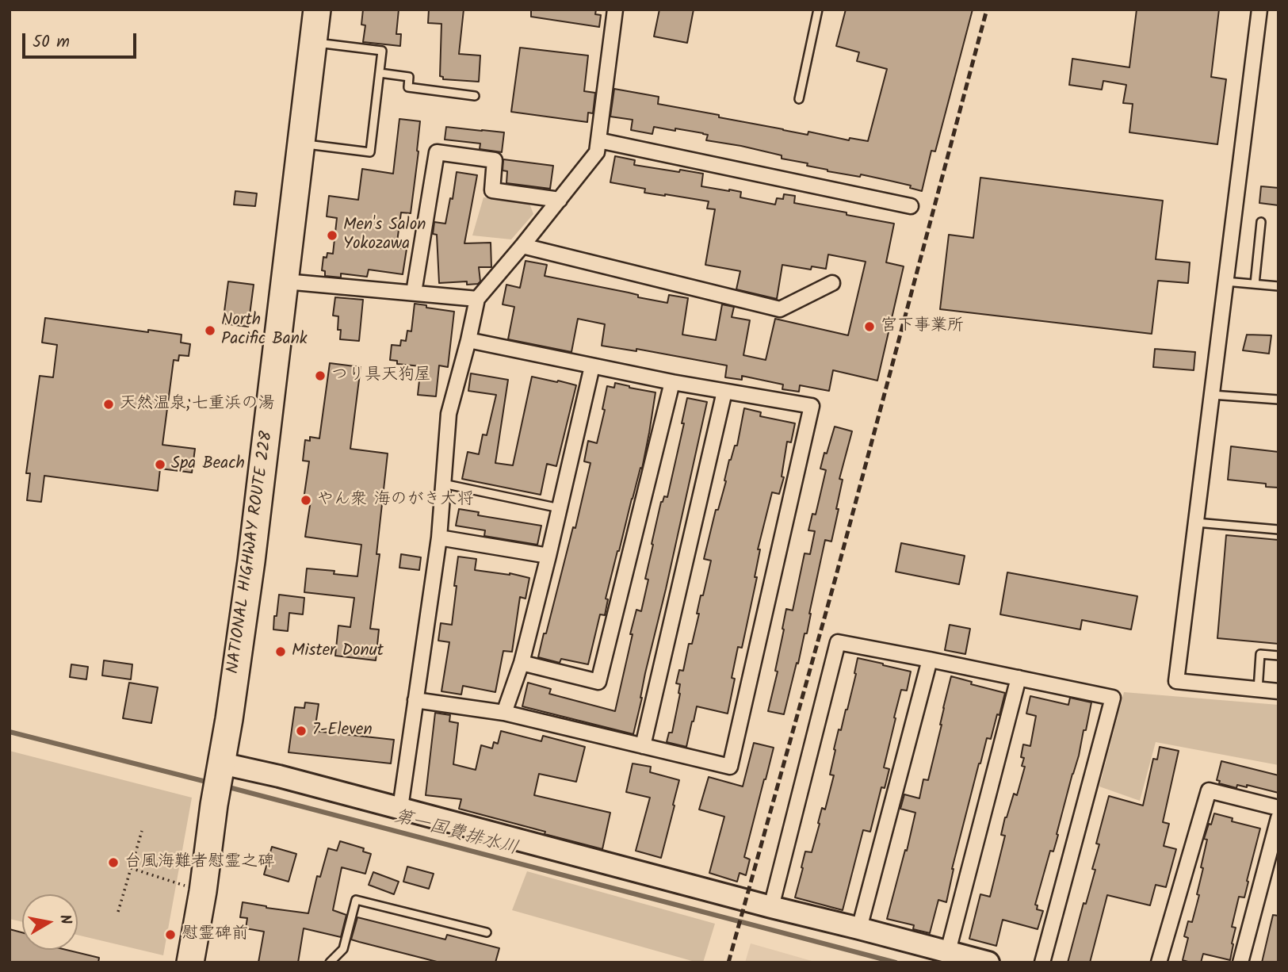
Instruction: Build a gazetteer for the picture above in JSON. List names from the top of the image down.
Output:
{
  "streets": {
    "highway": ["NATIONAL HIGHWAY ROUTE 228"]
  },
  "water": ["第一国費排水川"],
  "places": [
    "Men's Salon Yokozawa",
    "宮下事業所",
    "North Pacific Bank",
    "つり具天狗屋",
    "天然温泉;七重浜の湯",
    "Spa Beach",
    "やん衆 海のがき大将",
    "Mister Donut",
    "7-Eleven",
    "台風海難者慰霊之碑",
    "慰霊碑前"
  ],
  "scale_bar": "50 m",
  "north": "right"
}
